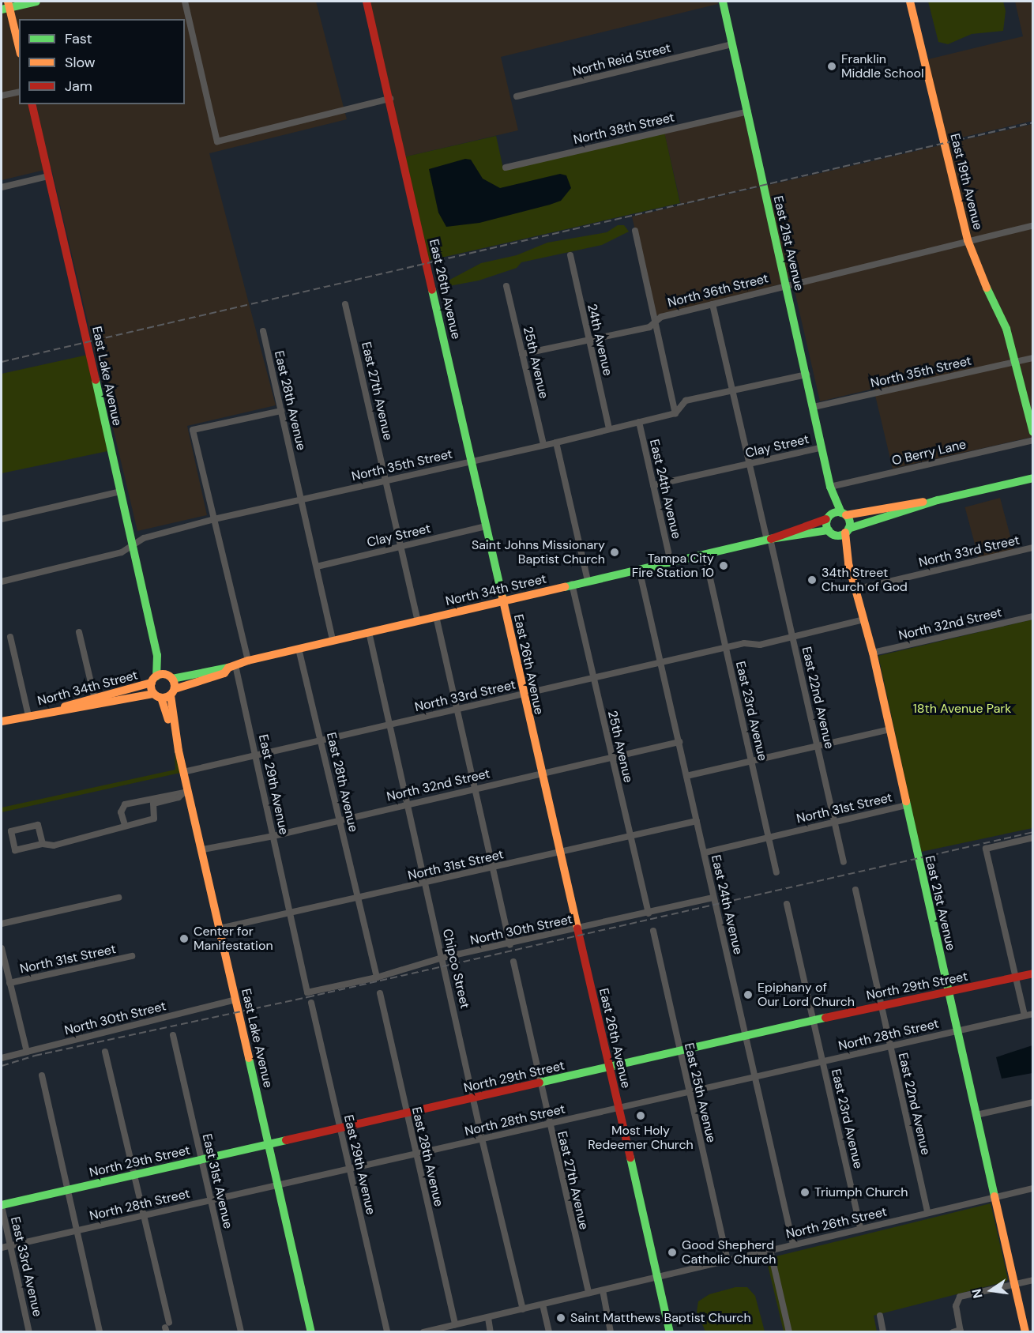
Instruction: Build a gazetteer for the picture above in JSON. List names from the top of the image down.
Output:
{
  "streets": {
    "street": [
      "North Reid Street",
      "North 38th Street",
      "East 19th Avenue",
      "East 21st Avenue",
      "East 26th Avenue",
      "North 36th Street",
      "24th Avenue",
      "25th Avenue",
      "North 35th Street",
      "East Lake Avenue",
      "East 27th Avenue",
      "East 28th Avenue",
      "Clay Street",
      "O Berry Lane",
      "East 24th Avenue",
      "North 33rd Street",
      "North 34th Street",
      "North 32nd Street",
      "East 22nd Avenue",
      "East 23rd Avenue",
      "East 29th Avenue",
      "North 31st Street",
      "North 30th Street",
      "Chipco Street",
      "North 29th Street",
      "North 28th Street",
      "East 25th Avenue",
      "East 31st Avenue",
      "North 26th Street",
      "East 33rd Avenue"
    ]
  },
  "crossings": [
    ["North Reid Street", "East 21st Avenue"],
    ["North 38th Street", "East 21st Avenue"],
    ["East 19th Avenue", "North 36th Street"],
    ["East 19th Avenue", "North 35th Street"],
    ["East 21st Avenue", "North 36th Street"],
    ["East 21st Avenue", "North 35th Street"],
    ["East 21st Avenue", "Clay Street"],
    ["East 21st Avenue", "O Berry Lane"],
    ["East 21st Avenue", "North 33rd Street"],
    ["East 21st Avenue", "North 34th Street"],
    ["East 21st Avenue", "North 32nd Street"],
    ["East 21st Avenue", "North 31st Street"],
    ["East 21st Avenue", "North 29th Street"],
    ["East 21st Avenue", "North 28th Street"],
    ["East 21st Avenue", "North 26th Street"],
    ["East 26th Avenue", "North 35th Street"],
    ["East 26th Avenue", "Clay Street"],
    ["East 26th Avenue", "North 33rd Street"],
    ["East 26th Avenue", "North 34th Street"],
    ["East 26th Avenue", "North 32nd Street"],
    ["East 26th Avenue", "North 31st Street"],
    ["East 26th Avenue", "North 30th Street"],
    ["East 26th Avenue", "North 29th Street"],
    ["East 26th Avenue", "North 28th Street"],
    ["East 26th Avenue", "North 26th Street"],
    ["North 36th Street", "24th Avenue"],
    ["North 36th Street", "25th Avenue"],
    ["North 36th Street", "East 22nd Avenue"],
    ["24th Avenue", "North 35th Street"],
    ["25th Avenue", "North 35th Street"],
    ["25th Avenue", "North 33rd Street"],
    ["25th Avenue", "North 34th Street"],
    ["25th Avenue", "North 32nd Street"],
    ["25th Avenue", "North 31st Street"],
    ["25th Avenue", "North 30th Street"],
    ["North 35th Street", "East Lake Avenue"],
    ["North 35th Street", "East 27th Avenue"],
    ["North 35th Street", "East 28th Avenue"],
    ["North 35th Street", "East 24th Avenue"],
    ["North 35th Street", "East 22nd Avenue"],
    ["East Lake Avenue", "North 33rd Street"],
    ["East Lake Avenue", "North 34th Street"],
    ["East Lake Avenue", "North 32nd Street"],
    ["East Lake Avenue", "North 31st Street"],
    ["East Lake Avenue", "North 30th Street"],
    ["East Lake Avenue", "North 29th Street"],
    ["East Lake Avenue", "North 28th Street"],
    ["East 27th Avenue", "Clay Street"],
    ["East 27th Avenue", "North 34th Street"],
    ["East 27th Avenue", "North 29th Street"],
    ["East 27th Avenue", "North 28th Street"],
    ["East 27th Avenue", "North 26th Street"],
    ["East 28th Avenue", "Clay Street"],
    ["East 28th Avenue", "North 33rd Street"],
    ["East 28th Avenue", "North 34th Street"],
    ["East 28th Avenue", "North 32nd Street"],
    ["East 28th Avenue", "North 31st Street"],
    ["East 28th Avenue", "North 30th Street"],
    ["East 28th Avenue", "North 29th Street"],
    ["East 28th Avenue", "North 28th Street"],
    ["East 28th Avenue", "North 26th Street"],
    ["Clay Street", "East 24th Avenue"],
    ["Clay Street", "East 22nd Avenue"],
    ["East 24th Avenue", "North 33rd Street"],
    ["East 24th Avenue", "North 34th Street"],
    ["East 24th Avenue", "North 32nd Street"],
    ["East 24th Avenue", "North 31st Street"],
    ["East 24th Avenue", "North 30th Street"],
    ["East 24th Avenue", "North 29th Street"],
    ["East 24th Avenue", "North 28th Street"],
    ["East 24th Avenue", "North 26th Street"],
    ["North 33rd Street", "East 22nd Avenue"],
    ["North 33rd Street", "East 23rd Avenue"],
    ["North 33rd Street", "East 29th Avenue"],
    ["North 33rd Street", "Chipco Street"],
    ["North 34th Street", "East 22nd Avenue"],
    ["North 34th Street", "East 23rd Avenue"],
    ["North 34th Street", "East 29th Avenue"],
    ["North 34th Street", "Chipco Street"],
    ["North 32nd Street", "East 29th Avenue"],
    ["North 32nd Street", "Chipco Street"],
    ["East 22nd Avenue", "North 31st Street"],
    ["East 22nd Avenue", "North 29th Street"],
    ["East 22nd Avenue", "North 28th Street"],
    ["East 22nd Avenue", "North 26th Street"],
    ["East 23rd Avenue", "North 31st Street"],
    ["East 23rd Avenue", "North 29th Street"],
    ["East 23rd Avenue", "North 28th Street"],
    ["East 23rd Avenue", "North 26th Street"],
    ["East 29th Avenue", "North 31st Street"],
    ["East 29th Avenue", "North 30th Street"],
    ["East 29th Avenue", "North 29th Street"],
    ["East 29th Avenue", "North 28th Street"],
    ["North 31st Street", "Chipco Street"],
    ["North 30th Street", "Chipco Street"],
    ["Chipco Street", "North 29th Street"],
    ["Chipco Street", "North 28th Street"],
    ["Chipco Street", "North 26th Street"],
    ["North 29th Street", "East 25th Avenue"],
    ["North 29th Street", "East 31st Avenue"],
    ["North 29th Street", "East 33rd Avenue"],
    ["North 28th Street", "East 25th Avenue"],
    ["North 28th Street", "East 31st Avenue"],
    ["North 28th Street", "East 33rd Avenue"],
    ["East 25th Avenue", "North 26th Street"]
  ],
  "parks": ["18th Avenue Park"],
  "places": [
    "Franklin Middle School",
    "Saint Johns Missionary Baptist Church",
    "Tampa City Fire Station 10",
    "34th Street Church of God",
    "Center for Manifestation",
    "Epiphany of Our Lord Church",
    "Most Holy Redeemer Church",
    "Triumph Church",
    "Good Shepherd Catholic Church",
    "Saint Matthews Baptist Church"
  ],
  "legend": ["Fast", "Slow", "Jam"],
  "north": "left"
}
